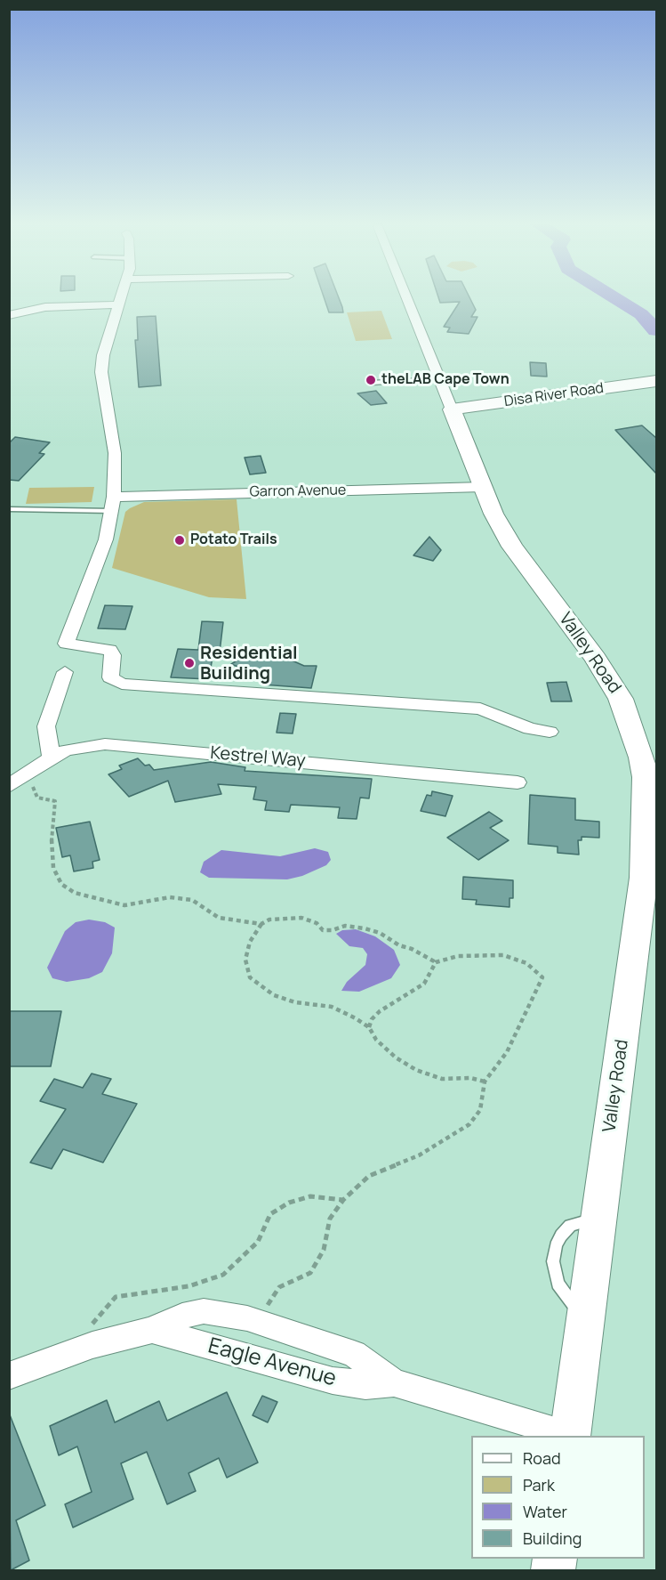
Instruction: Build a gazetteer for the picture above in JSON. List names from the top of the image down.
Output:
{
  "streets": {
    "street": [
      "Disa River Road",
      "Garron Avenue",
      "Valley Road",
      "Kestrel Way",
      "Eagle Avenue"
    ]
  },
  "crossings": [
    ["Disa River Road", "Valley Road"],
    ["Garron Avenue", "Valley Road"]
  ],
  "places": ["theLAB Cape Town", "Potato Trails", "Residential Building"],
  "legend": [
    "Road",
    "Park",
    "Water",
    "Building"
  ]
}
